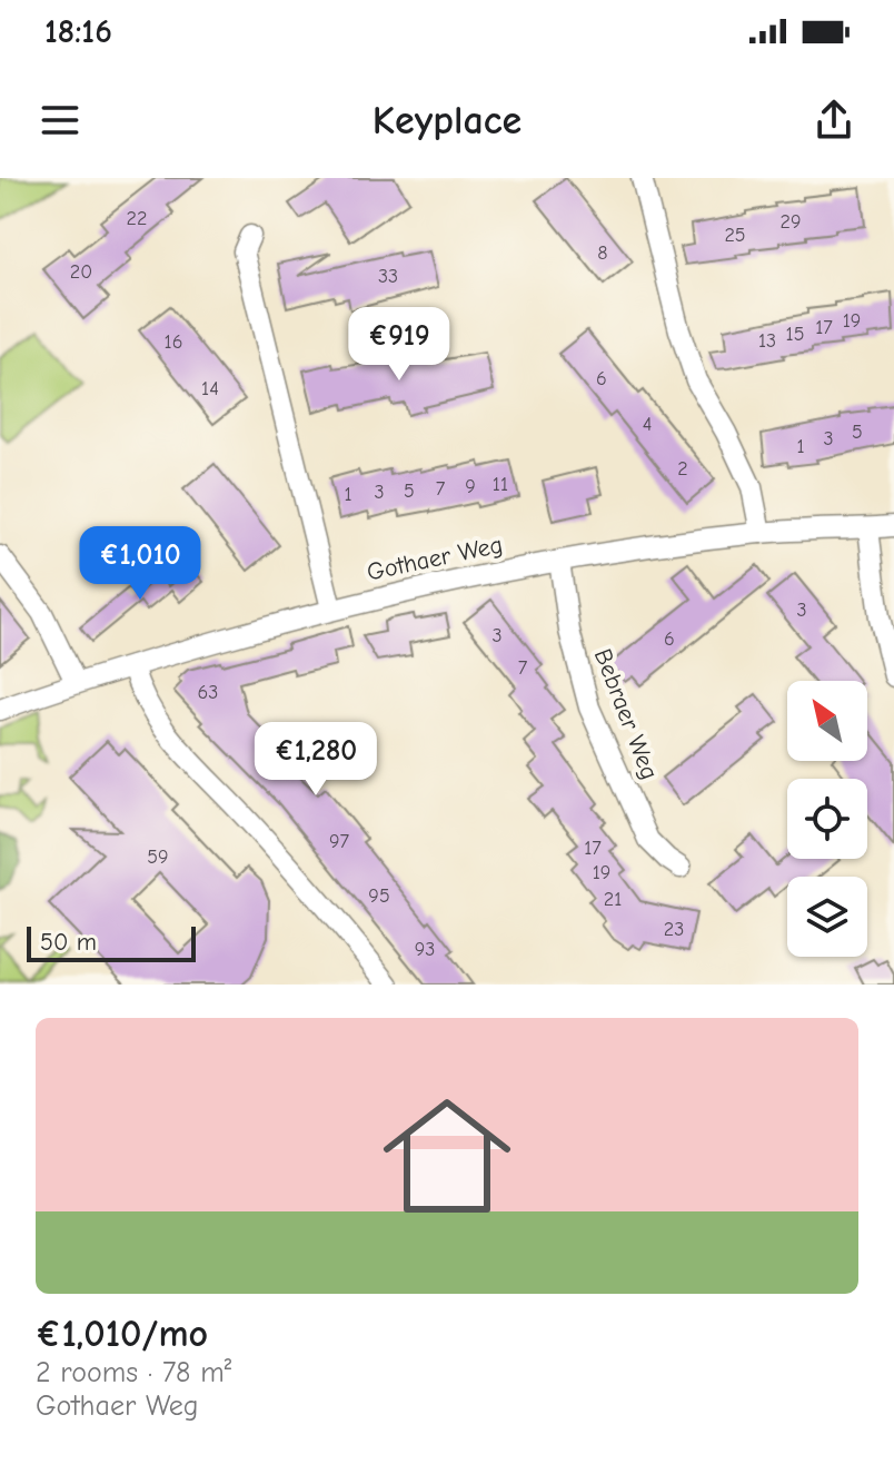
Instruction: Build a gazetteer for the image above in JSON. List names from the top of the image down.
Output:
{
  "streets": {
    "street": ["Gothaer Weg", "Bebraer Weg"]
  },
  "crossings": [
    ["Gothaer Weg", "Bebraer Weg"]
  ],
  "house_numbers": [
    "22",
    "29",
    "25",
    "8",
    "20",
    "33",
    "19",
    "17",
    "15",
    "13",
    "16",
    "6",
    "14",
    "4",
    "5",
    "3",
    "1",
    "2",
    "11",
    "9",
    "7",
    "5",
    "3",
    "1",
    "3",
    "3",
    "6",
    "7",
    "63",
    "97",
    "17",
    "59",
    "19",
    "95",
    "21",
    "23",
    "93"
  ],
  "scale_bar": "50 m",
  "north": "top left",
  "page": {
    "status": "18:16",
    "header": "Keyplace",
    "price": ["€919", "€1,010", "€1,280"],
    "scale": "50 m",
    "list": [
      {
        "name": "€1,010/mo",
        "note": "2 rooms · 78 m² · Gothaer Weg"
      }
    ]
  }
}
